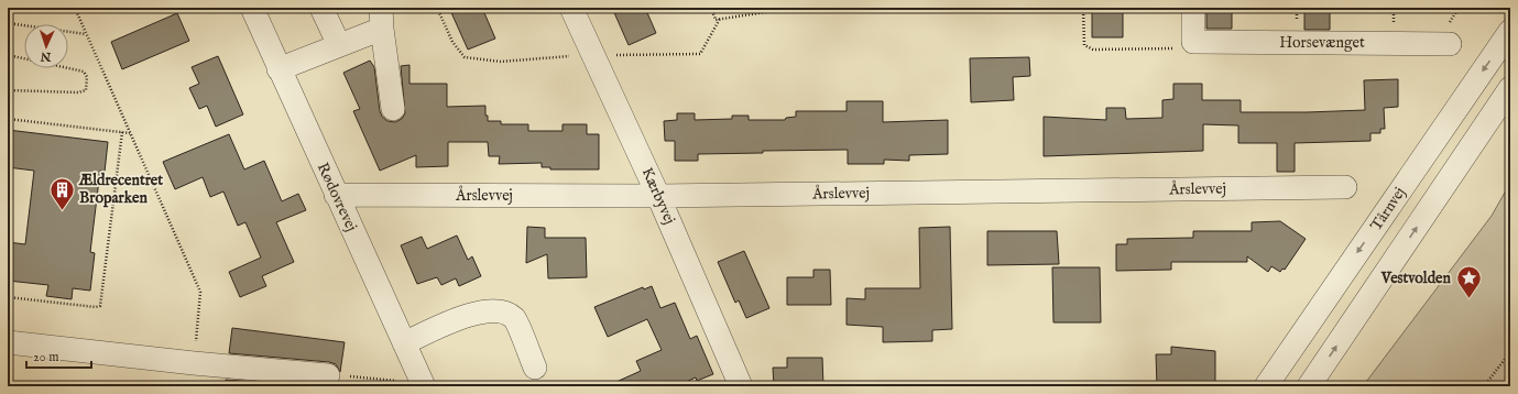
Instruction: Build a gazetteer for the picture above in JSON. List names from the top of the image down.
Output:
{
  "streets": {
    "street": [
      "Horsevænget",
      "Årslevvej",
      "Kærbyvej",
      "Rødovrevej",
      "Tårnvej"
    ]
  },
  "crossings": [
    ["Årslevvej", "Kærbyvej"],
    ["Årslevvej", "Rødovrevej"]
  ],
  "places": {
    "building": ["Ældrecentret Broparken"],
    "place": ["Vestvolden"]
  },
  "scale_bar": "20 m",
  "north": "bottom"
}
